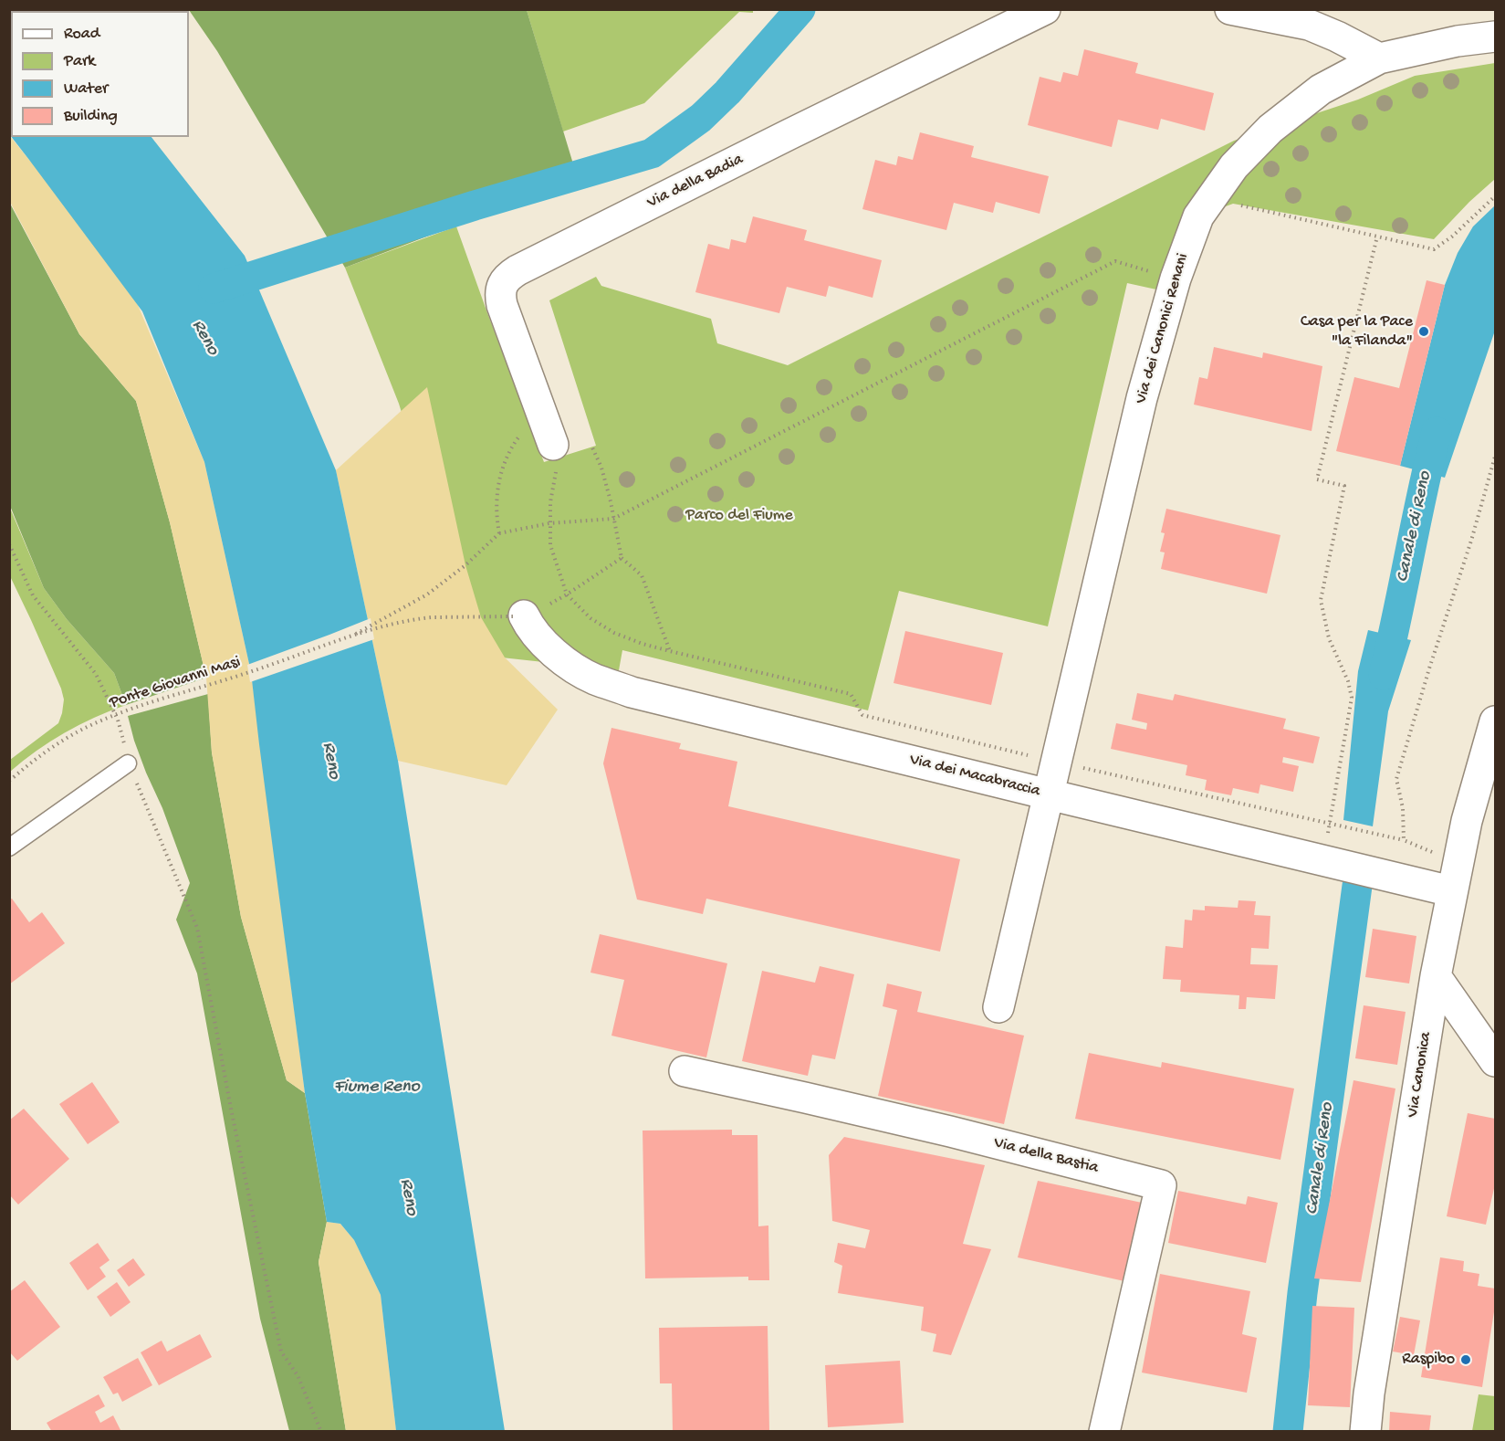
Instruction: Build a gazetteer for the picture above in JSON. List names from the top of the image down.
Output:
{
  "streets": {
    "street": [
      "Via della Badia",
      "Via dei Canonici Renani",
      "Via dei Macabraccia",
      "Via Canonica",
      "Via della Bastia"
    ],
    "path": ["Ponte Giovanni Masi"]
  },
  "crossings": [
    ["Via dei Canonici Renani", "Via dei Macabraccia"],
    ["Ponte Giovanni Masi", "Via dei Macabraccia"],
    ["Via dei Macabraccia", "Via Canonica"]
  ],
  "water": ["Reno", "Canale di Reno", "Fiume Reno"],
  "parks": ["Parco del Fiume"],
  "places": ["Casa per la Pace \"la Filanda\"", "Raspibo"],
  "legend": [
    "Road",
    "Park",
    "Water",
    "Building"
  ]
}
